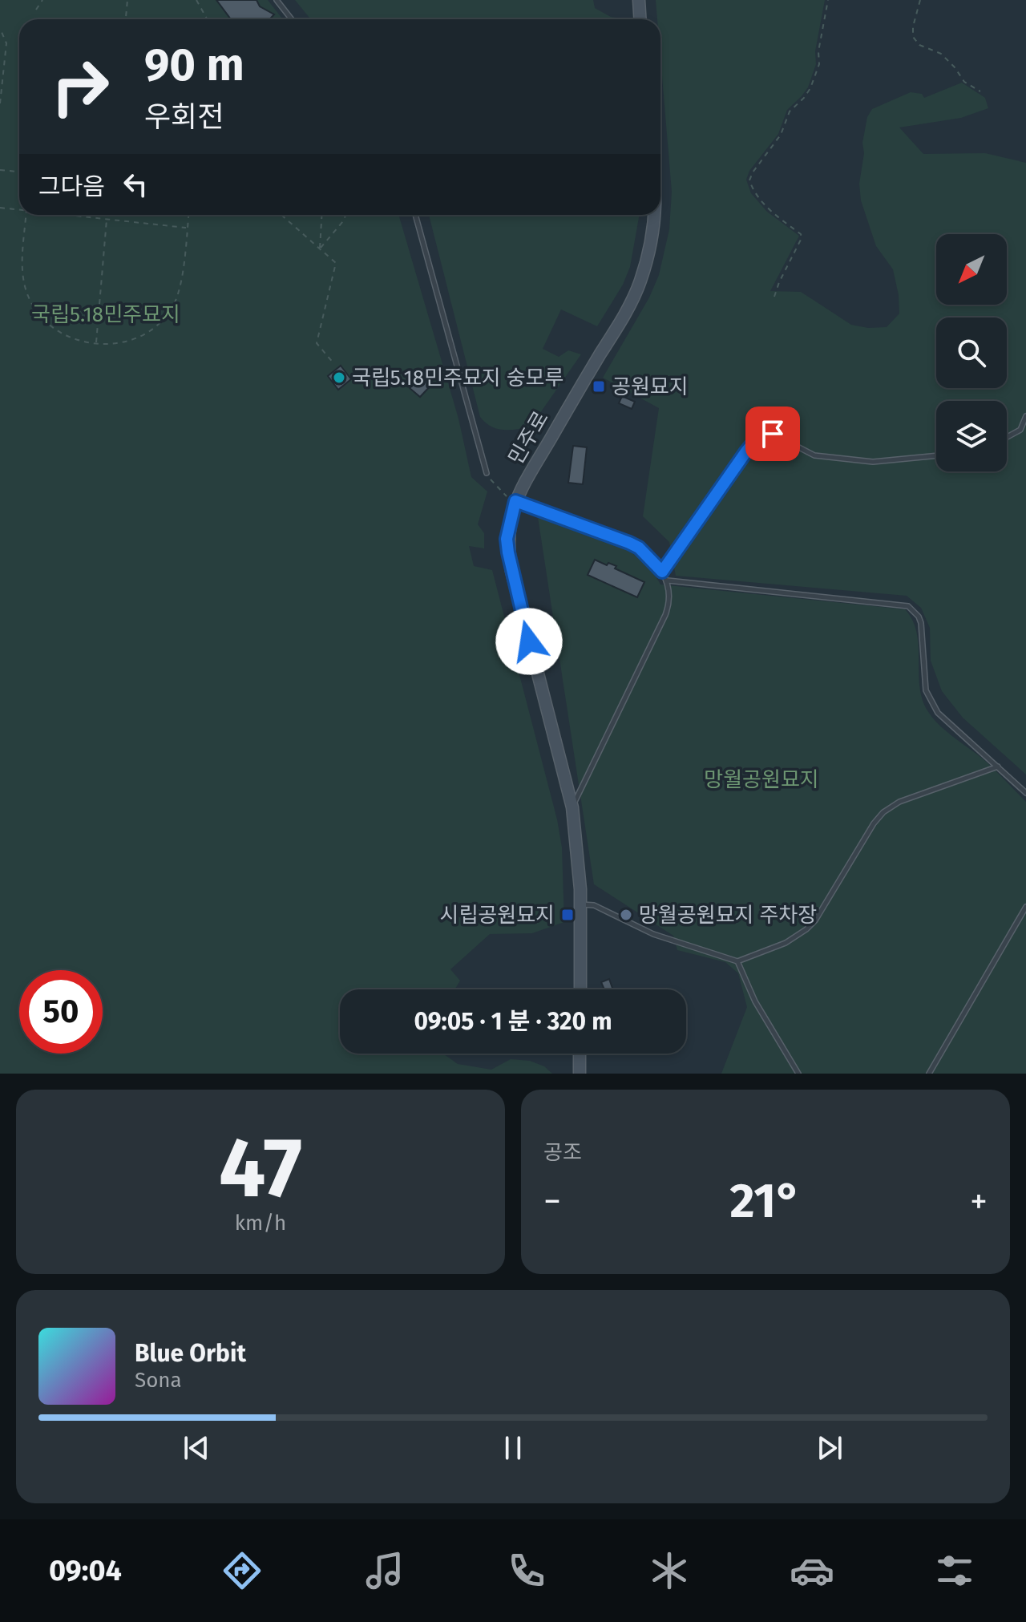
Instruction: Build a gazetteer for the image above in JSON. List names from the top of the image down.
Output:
{
  "streets": {
    "main road": ["민주로"]
  },
  "parks": ["국립5.18민주묘지", "망월공원묘지"],
  "places": {
    "other": ["국립5.18민주묘지 숭모루", "망월공원묘지 주차장"],
    "transit": ["공원묘지", "시립공원묘지"]
  },
  "north": "bottom left",
  "page": {
    "turn": ["90 m", "우회전"],
    "then": "그다음",
    "limit": "50",
    "trip": "09:05 · 1 분 · 320 m",
    "tile": [
      ["47", "km/h"],
      "공조"
    ],
    "heat": ["−", "21°", "+"],
    "song": ["Blue Orbit", "Sona"],
    "tabs": "09:04"
  }
}
